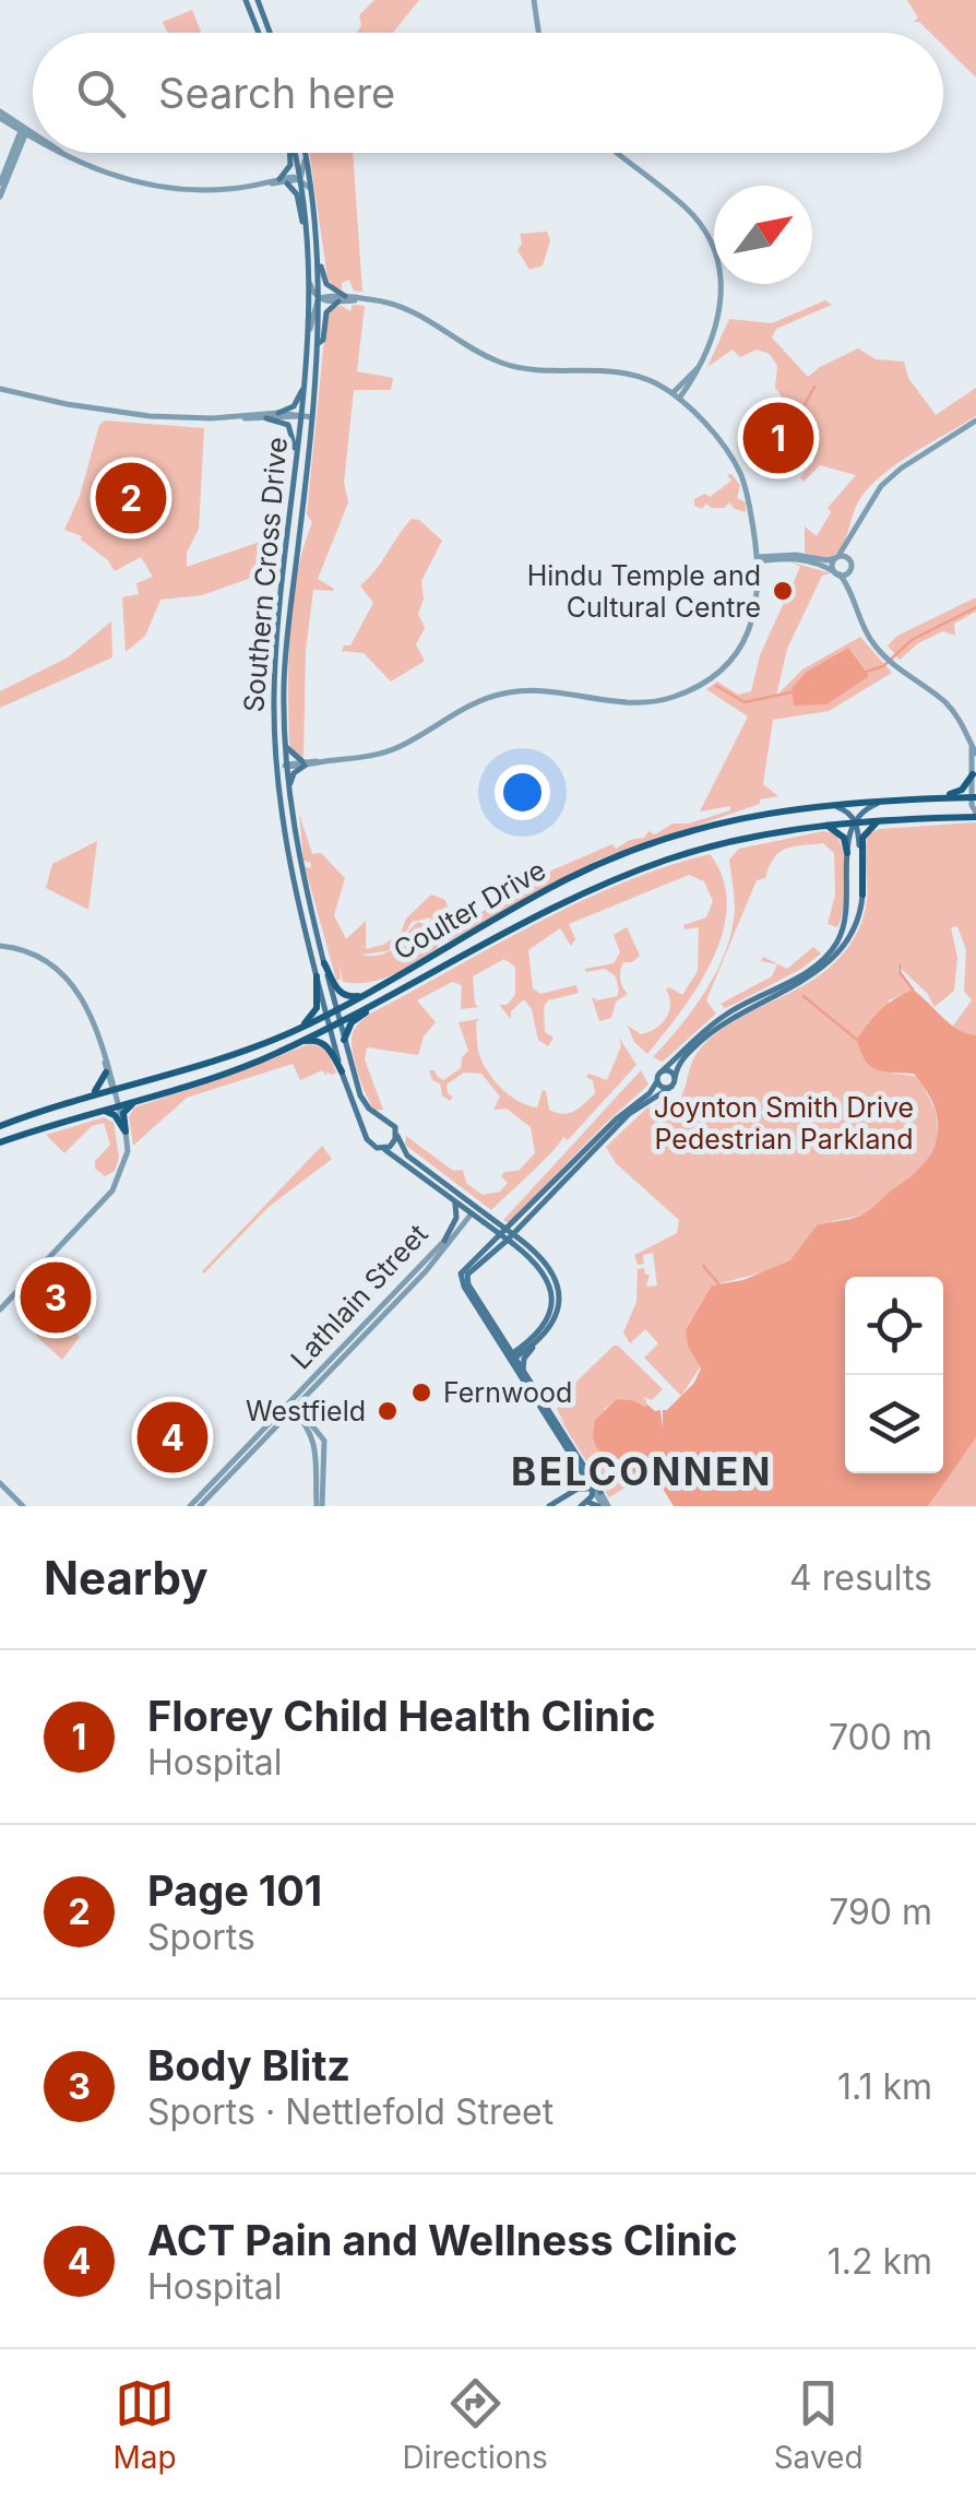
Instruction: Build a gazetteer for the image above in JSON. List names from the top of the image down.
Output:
{
  "streets": {
    "main road": ["Southern Cross Drive", "Coulter Drive"],
    "street": ["Lathlain Street"]
  },
  "crossings": [
    ["Southern Cross Drive", "Coulter Drive"]
  ],
  "districts": ["BELCONNEN"],
  "parks": ["Joynton Smith Drive Pedestrian Parkland"],
  "places": ["Hindu Temple and Cultural Centre", "Fernwood", "Westfield"],
  "north": "top right",
  "page": {
    "search": "Search here",
    "pins": [
      "1",
      "2",
      "3",
      "4"
    ],
    "heading": ["Nearby", "4 results"],
    "list": [
      {
        "mark": "1",
        "name": "Florey Child Health Clinic",
        "note": "Hospital",
        "value": "700 m"
      },
      {
        "mark": "2",
        "name": "Page 101",
        "note": "Sports",
        "value": "790 m"
      },
      {
        "mark": "3",
        "name": "Body Blitz",
        "note": "Sports · Nettlefold Street",
        "value": "1.1 km"
      },
      {
        "mark": "4",
        "name": "ACT Pain and Wellness Clinic",
        "note": "Hospital",
        "value": "1.2 km"
      }
    ],
    "nav": ["Map", "Directions", "Saved"]
  }
}
